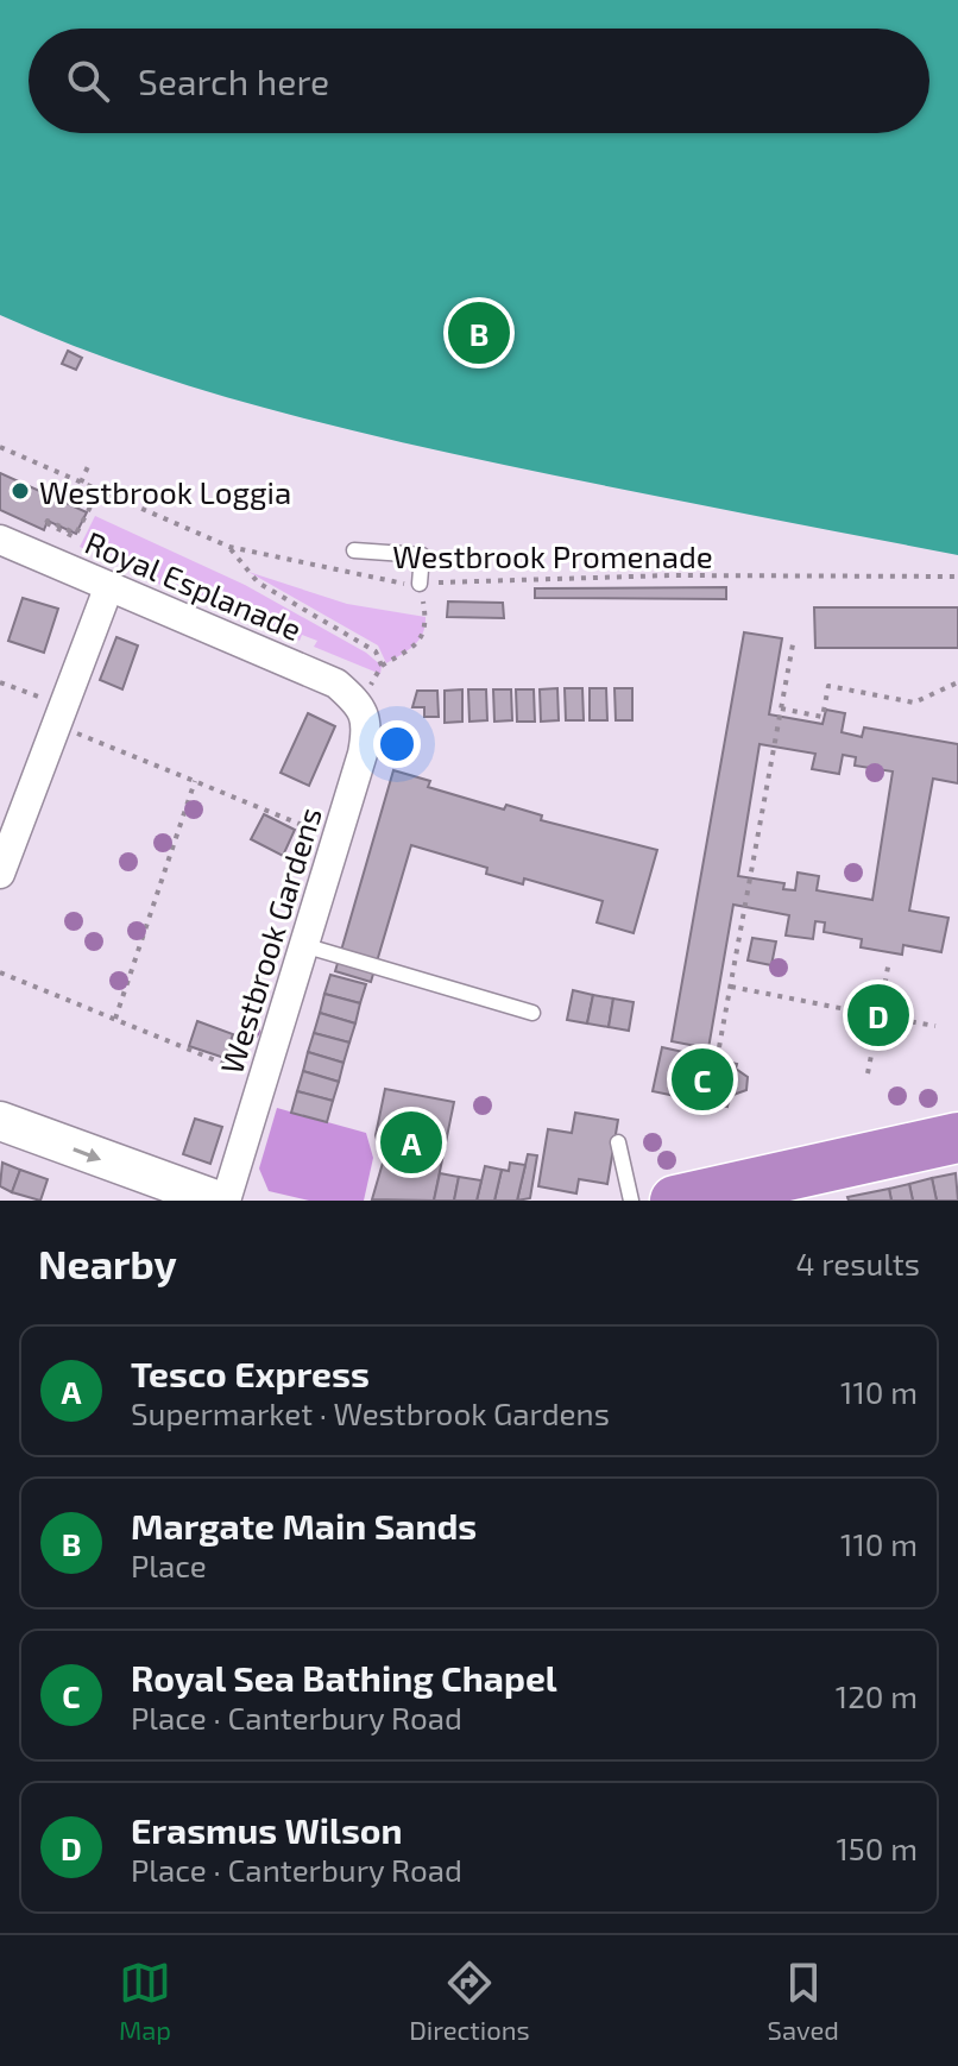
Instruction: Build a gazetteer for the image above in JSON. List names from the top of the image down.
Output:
{
  "streets": {
    "street": ["Royal Esplanade", "Westbrook Gardens"],
    "path": ["Westbrook Promenade"]
  },
  "crossings": [
    ["Royal Esplanade", "Westbrook Gardens"]
  ],
  "places": ["Westbrook Loggia"],
  "page": {
    "search": "Search here",
    "pins": [
      "B",
      "D",
      "C",
      "A"
    ],
    "heading": ["Nearby", "4 results"],
    "list": [
      {
        "mark": "A",
        "name": "Tesco Express",
        "note": "Supermarket · Westbrook Gardens",
        "value": "110 m"
      },
      {
        "mark": "B",
        "name": "Margate Main Sands",
        "note": "Place",
        "value": "110 m"
      },
      {
        "mark": "C",
        "name": "Royal Sea Bathing Chapel",
        "note": "Place · Canterbury Road",
        "value": "120 m"
      },
      {
        "mark": "D",
        "name": "Erasmus Wilson",
        "note": "Place · Canterbury Road",
        "value": "150 m"
      }
    ],
    "nav": ["Map", "Directions", "Saved"]
  }
}
